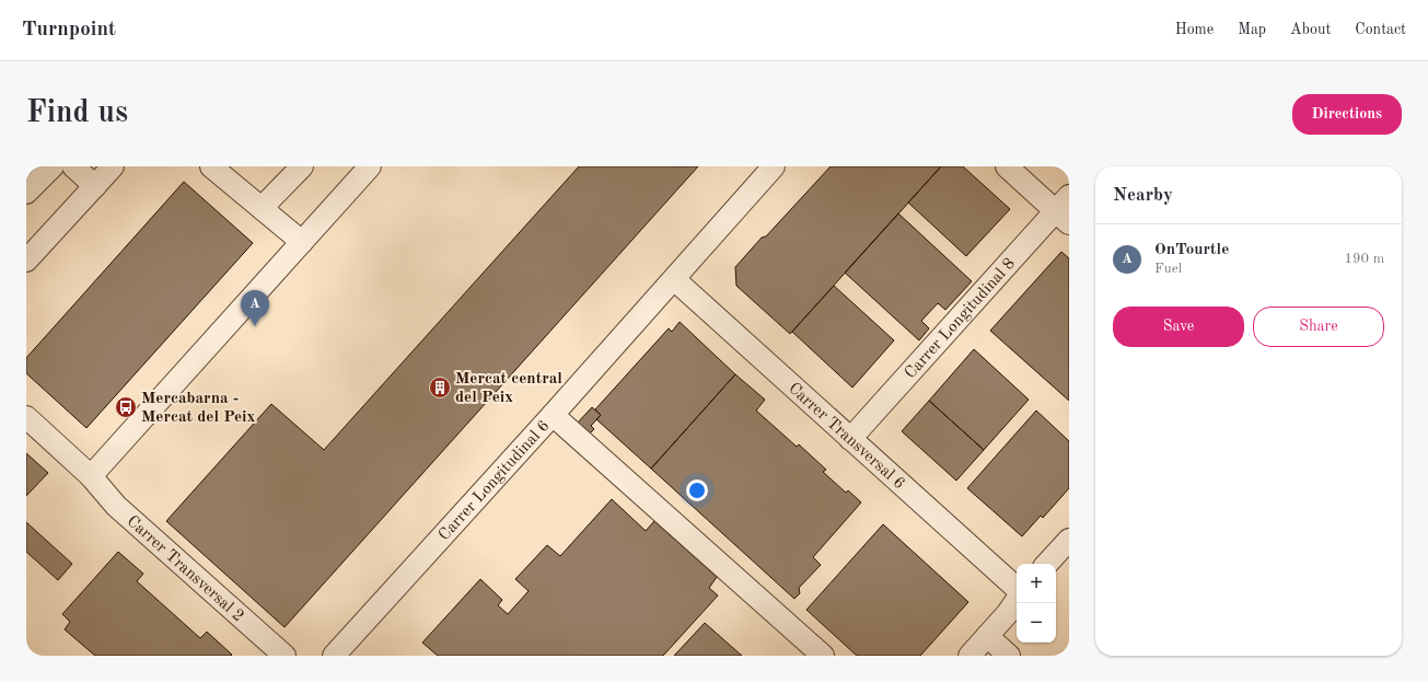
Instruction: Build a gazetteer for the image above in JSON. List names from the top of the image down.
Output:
{
  "streets": {
    "lane": [
      "Carrer Longitudinal 8",
      "Carrer Transversal 6",
      "Carrer Longitudinal 6",
      "Carrer Transversal 2"
    ]
  },
  "crossings": [
    ["Carrer Longitudinal 8", "Carrer Transversal 6"],
    ["Carrer Transversal 6", "Carrer Longitudinal 6"]
  ],
  "places": {
    "building": ["Mercat central del Peix"],
    "bus stop": ["Mercabarna - Mercat del Peix"]
  },
  "page": {
    "header": "Turnpoint",
    "nav": [
      "Home",
      "Map",
      "About",
      "Contact"
    ],
    "buttons": [
      "Directions",
      ["Save", "Share"]
    ],
    "title": "Find us",
    "heading": "Nearby",
    "list": [
      {
        "mark": "A",
        "name": "OnTourtle",
        "note": "Fuel",
        "value": "190 m"
      }
    ],
    "pins": "A",
    "map_buttons": ["+", "−"]
  }
}
